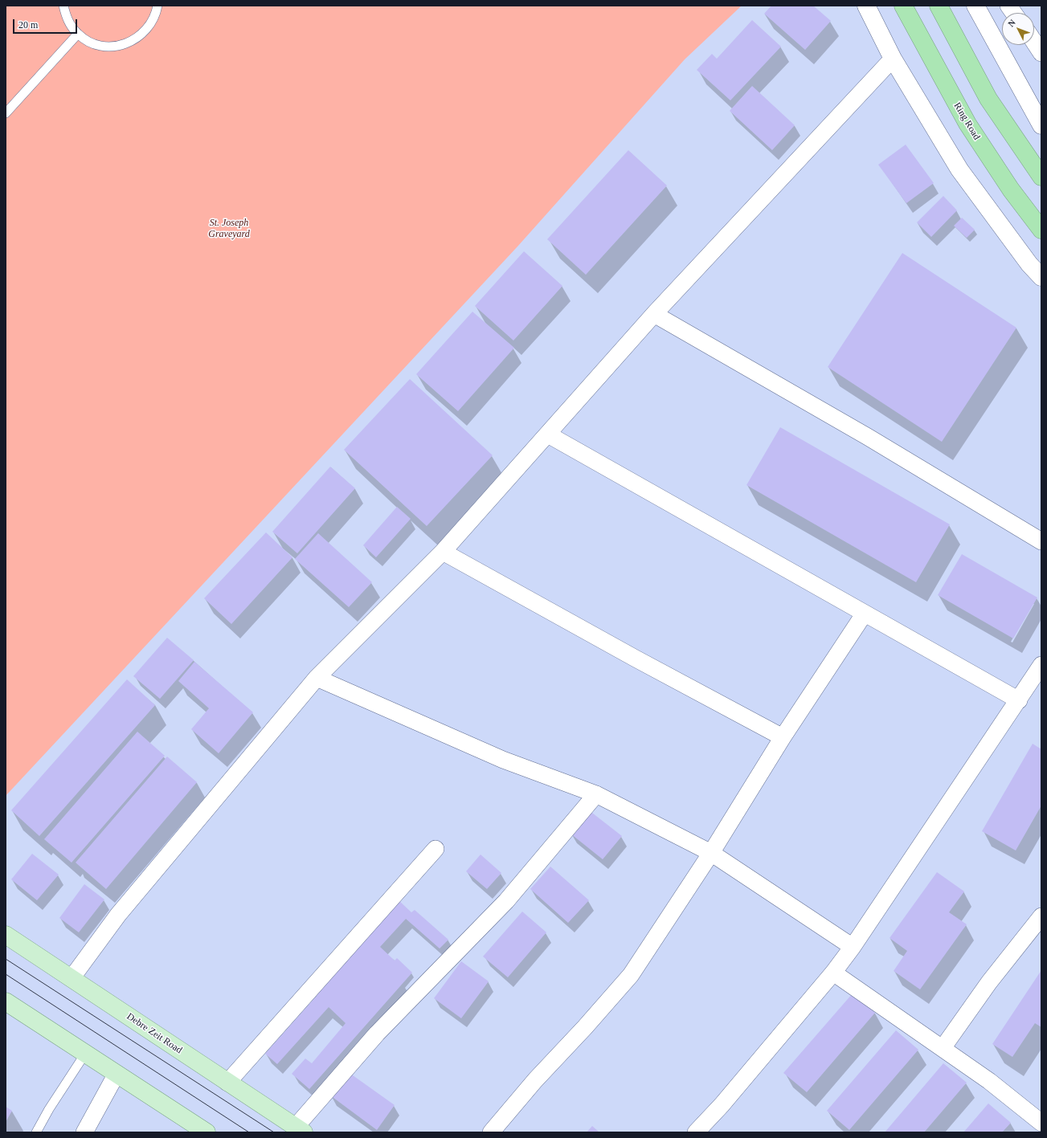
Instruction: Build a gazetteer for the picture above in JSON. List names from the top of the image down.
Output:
{
  "streets": {
    "highway": ["Ring Road"],
    "main road": ["Debre Zeit Road"]
  },
  "parks": ["St. Joseph Graveyard"],
  "scale_bar": "20 m",
  "north": "top left"
}
